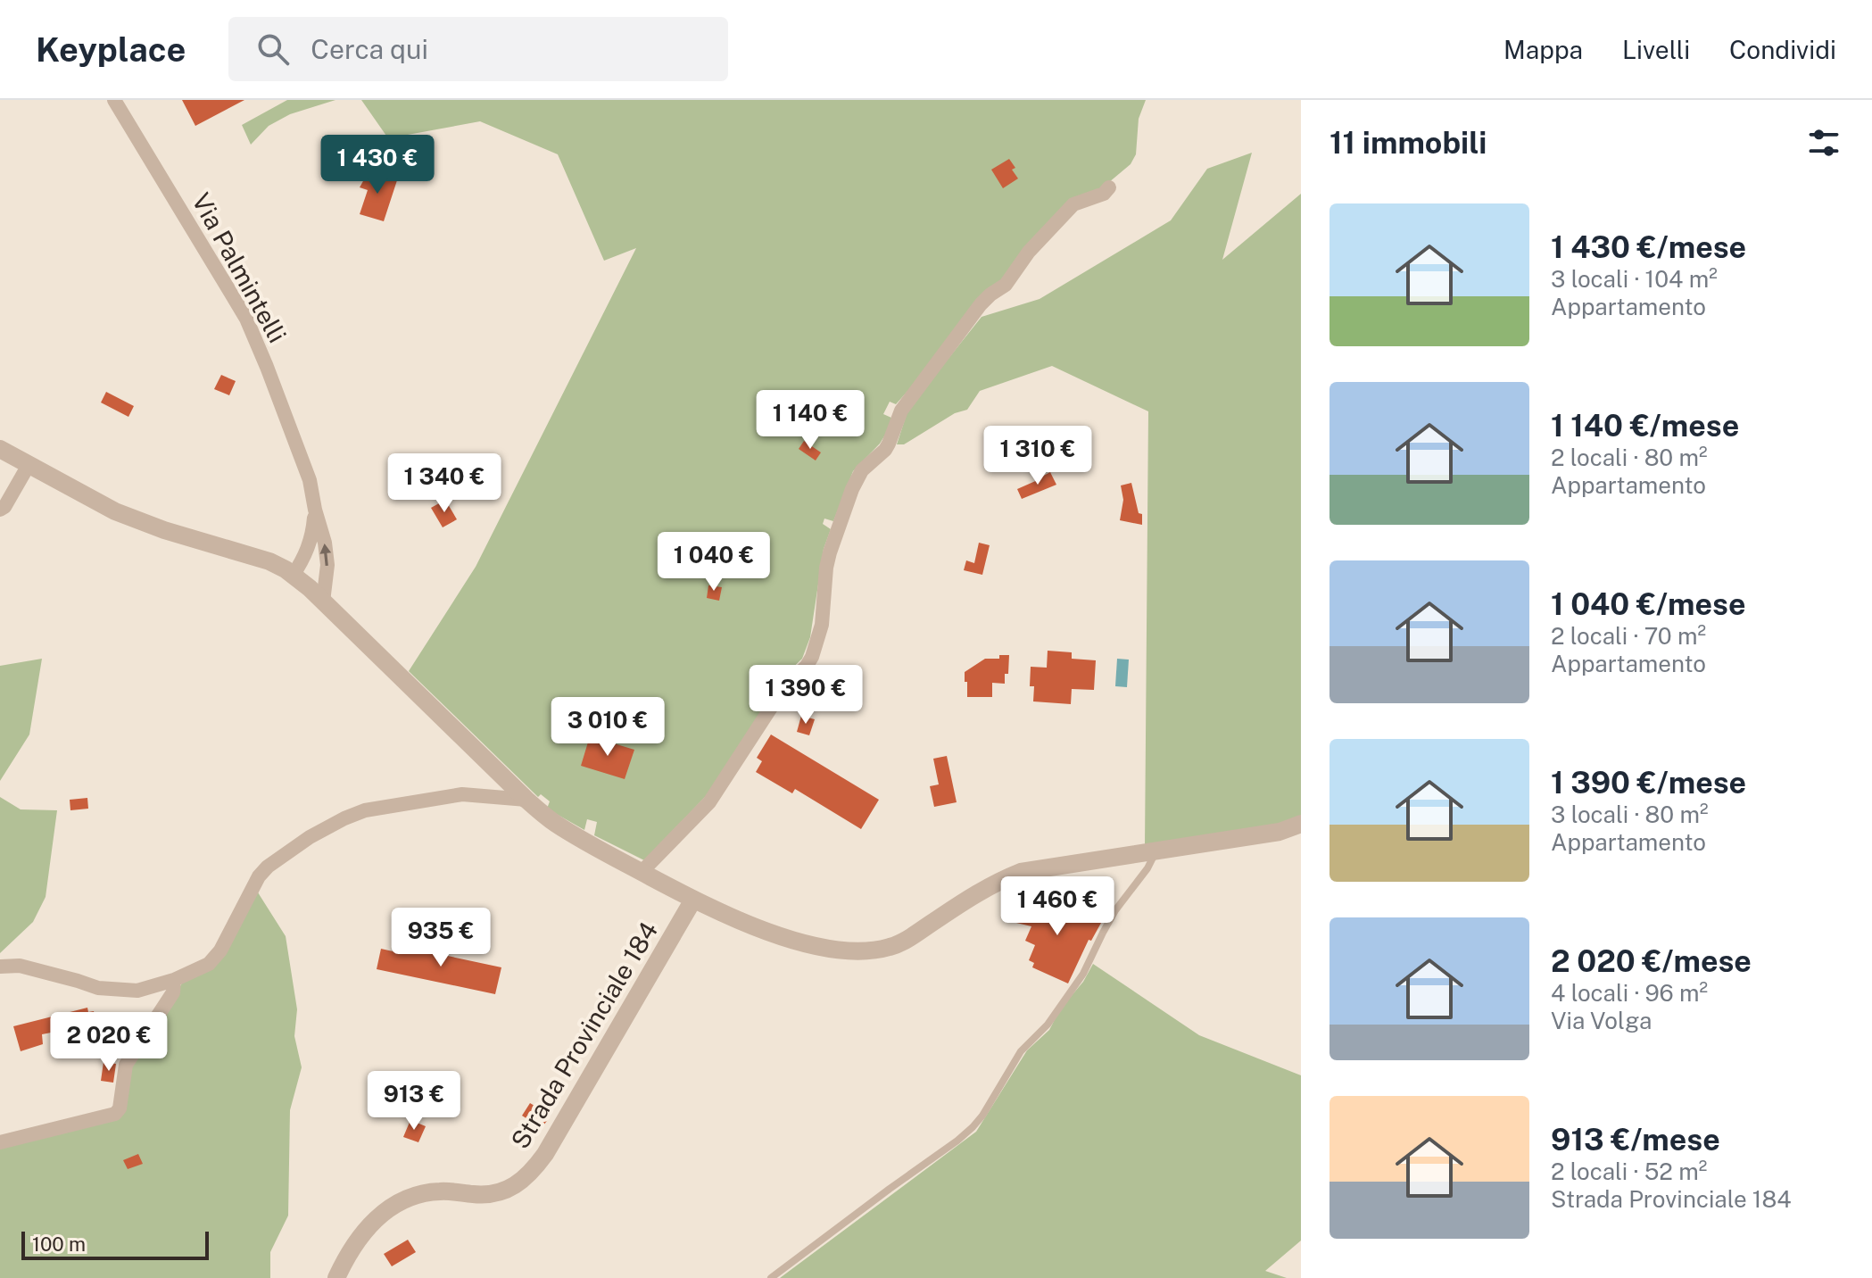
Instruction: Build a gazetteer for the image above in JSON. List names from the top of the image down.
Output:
{
  "streets": {
    "street": ["Via Palmintelli", "Strada Provinciale 184"]
  },
  "scale_bar": "100 m",
  "page": {
    "header": "Keyplace",
    "search": "Cerca qui",
    "nav": ["Mappa", "Livelli", "Condividi"],
    "heading": "11 immobili",
    "price": [
      "1 430 €",
      "1 140 €",
      "1 310 €",
      "1 340 €",
      "1 040 €",
      "1 390 €",
      "3 010 €",
      "1 460 €",
      "935 €",
      "2 020 €",
      "913 €"
    ],
    "list": [
      {
        "name": "1 430 €/mese",
        "note": "3 locali · 104 m² · Appartamento"
      },
      {
        "name": "1 140 €/mese",
        "note": "2 locali · 80 m² · Appartamento"
      },
      {
        "name": "1 040 €/mese",
        "note": "2 locali · 70 m² · Appartamento"
      },
      {
        "name": "1 390 €/mese",
        "note": "3 locali · 80 m² · Appartamento"
      },
      {
        "name": "2 020 €/mese",
        "note": "4 locali · 96 m² · Via Volga"
      },
      {
        "name": "913 €/mese",
        "note": "2 locali · 52 m² · Strada Provinciale 184"
      }
    ],
    "scale": "100 m"
  }
}
